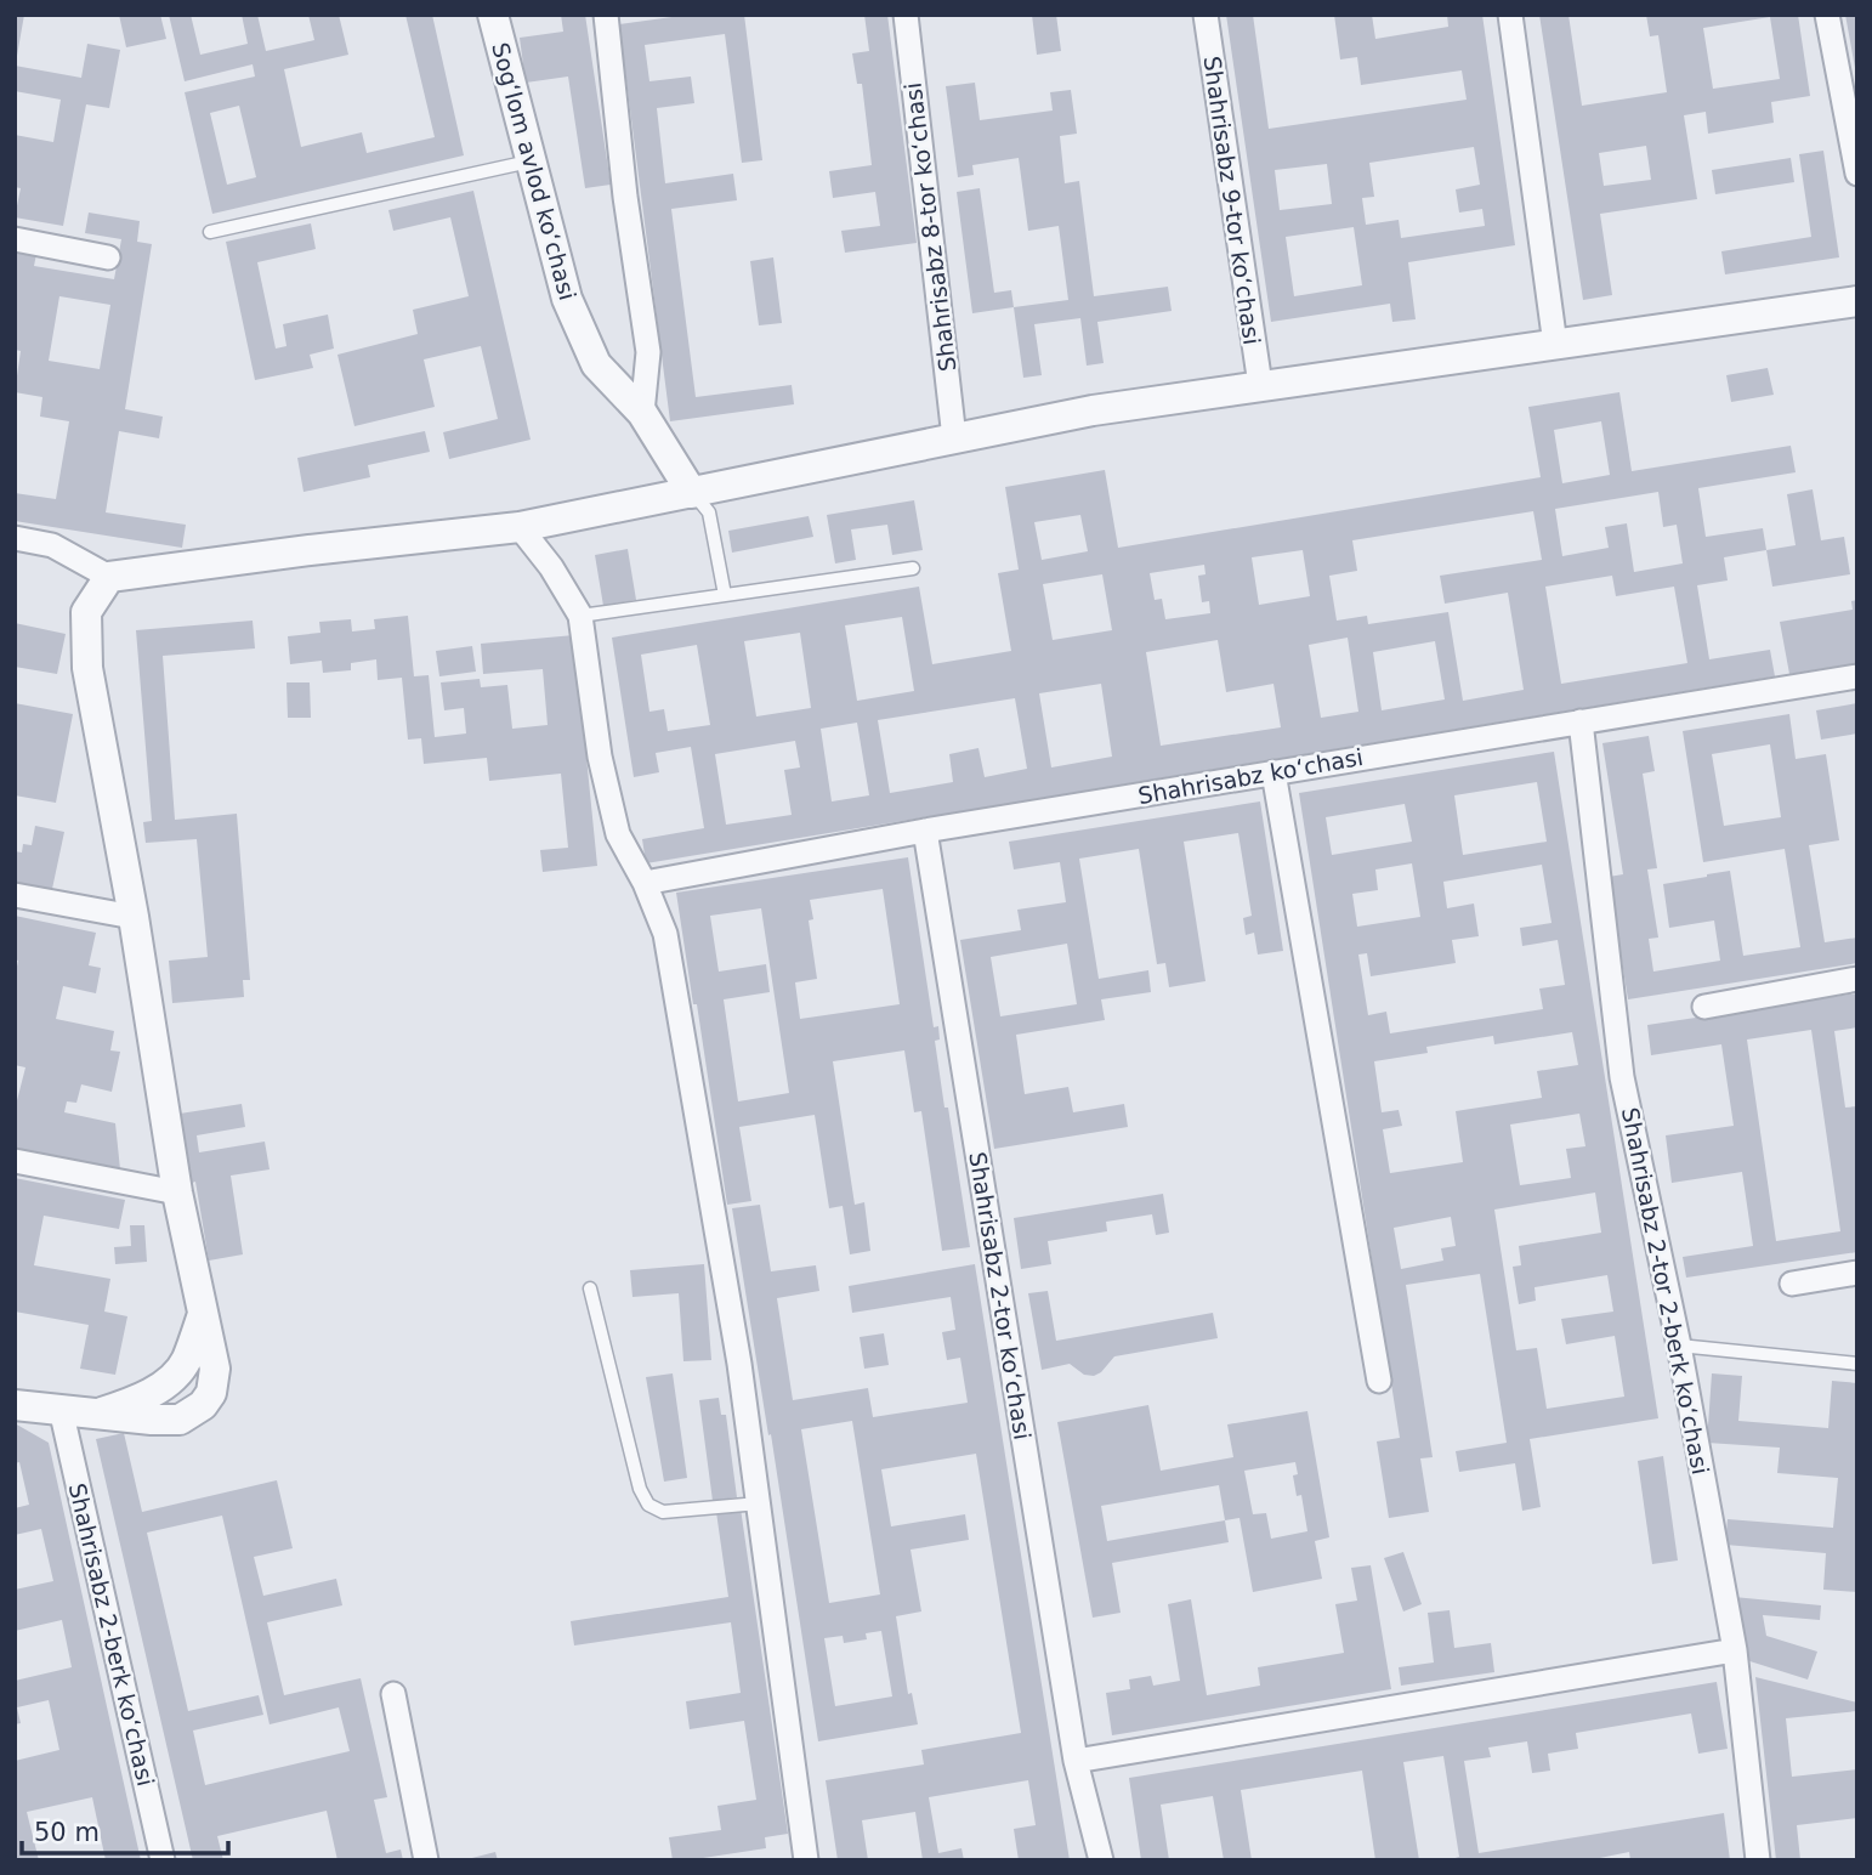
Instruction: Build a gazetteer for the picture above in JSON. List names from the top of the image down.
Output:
{
  "streets": {
    "street": [
      "Sogʻlom avlod koʻchasi",
      "Shahrisabz 9-tor koʻchasi",
      "Shahrisabz 8-tor koʻchasi",
      "Shahrisabz koʻchasi",
      "Shahrisabz 2-tor 2-berk koʻchasi",
      "Shahrisabz 2-tor koʻchasi",
      "Shahrisabz 2-berk koʻchasi"
    ]
  },
  "crossings": [
    ["Shahrisabz koʻchasi", "Shahrisabz 2-tor 2-berk koʻchasi"],
    ["Shahrisabz koʻchasi", "Shahrisabz 2-tor koʻchasi"]
  ],
  "scale_bar": "50 m"
}
